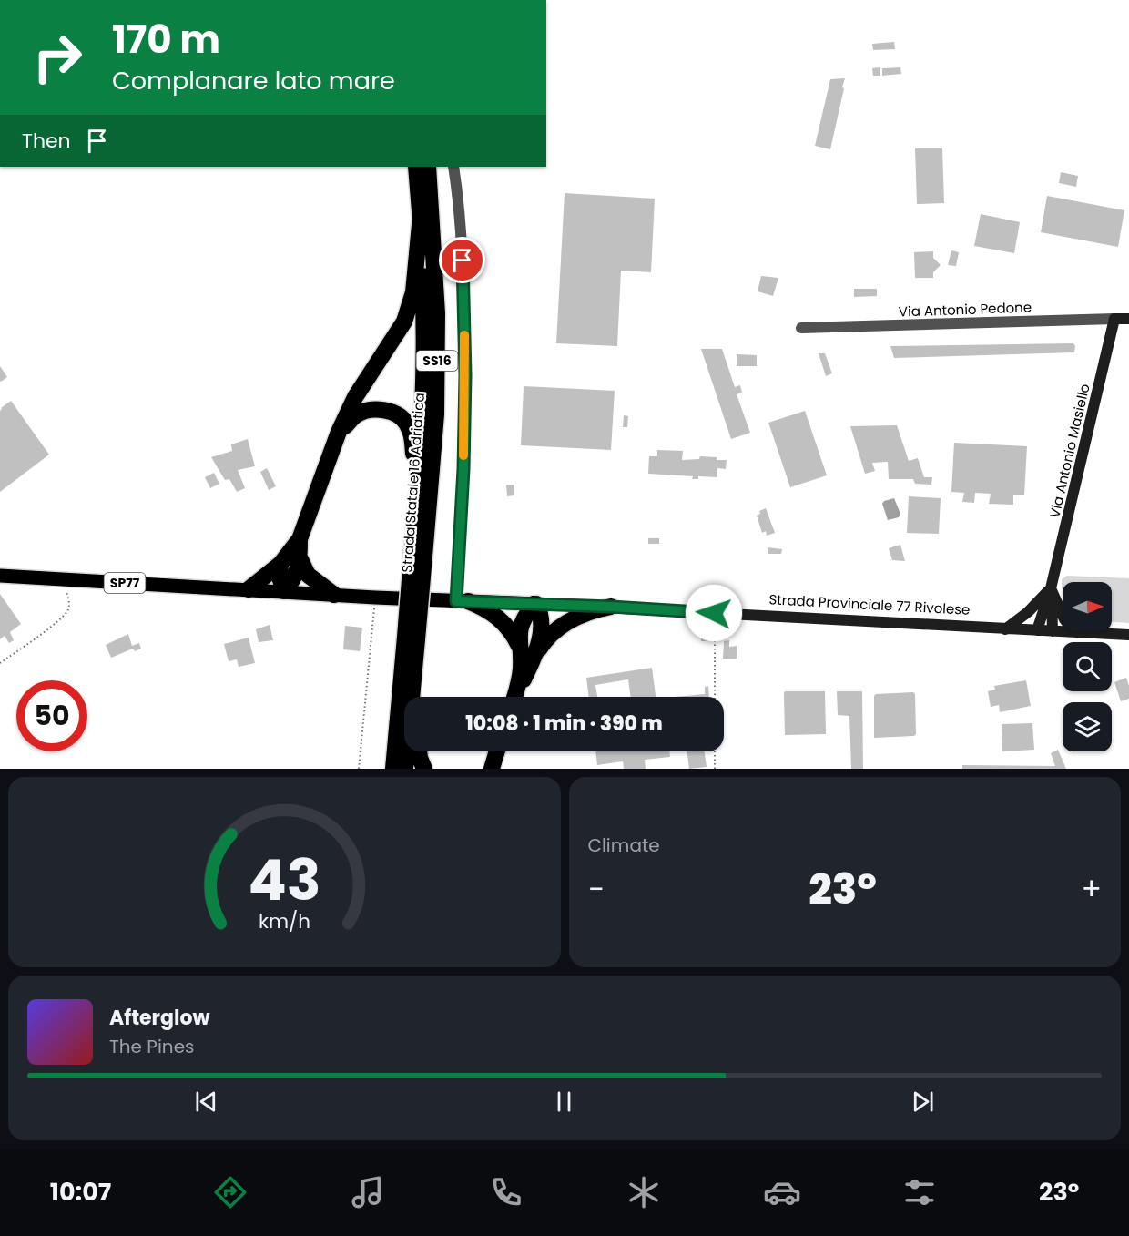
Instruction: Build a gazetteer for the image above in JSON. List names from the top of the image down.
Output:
{
  "streets": {
    "highway": ["SS16", "Strada Statale 16 Adriatica"],
    "main road": [
      "Via Antonio Pedone",
      "Via Antonio Masiello",
      "SP77",
      "Strada Provinciale 77 Rivolese"
    ]
  },
  "crossings": [
    ["Via Antonio Pedone", "Via Antonio Masiello"],
    ["SP77", "Strada Provinciale 77 Rivolese"]
  ],
  "north": "right",
  "page": {
    "turn": ["170 m", "Complanare lato mare"],
    "then": "Then",
    "limit": "50",
    "trip": "10:08 · 1 min · 390 m",
    "tile": "Climate",
    "heat": ["−", "23°", "+"],
    "song": ["Afterglow", "The Pines"],
    "tabs": ["10:07", "23°"],
    "gauge": ["43", "km/h"]
  }
}
